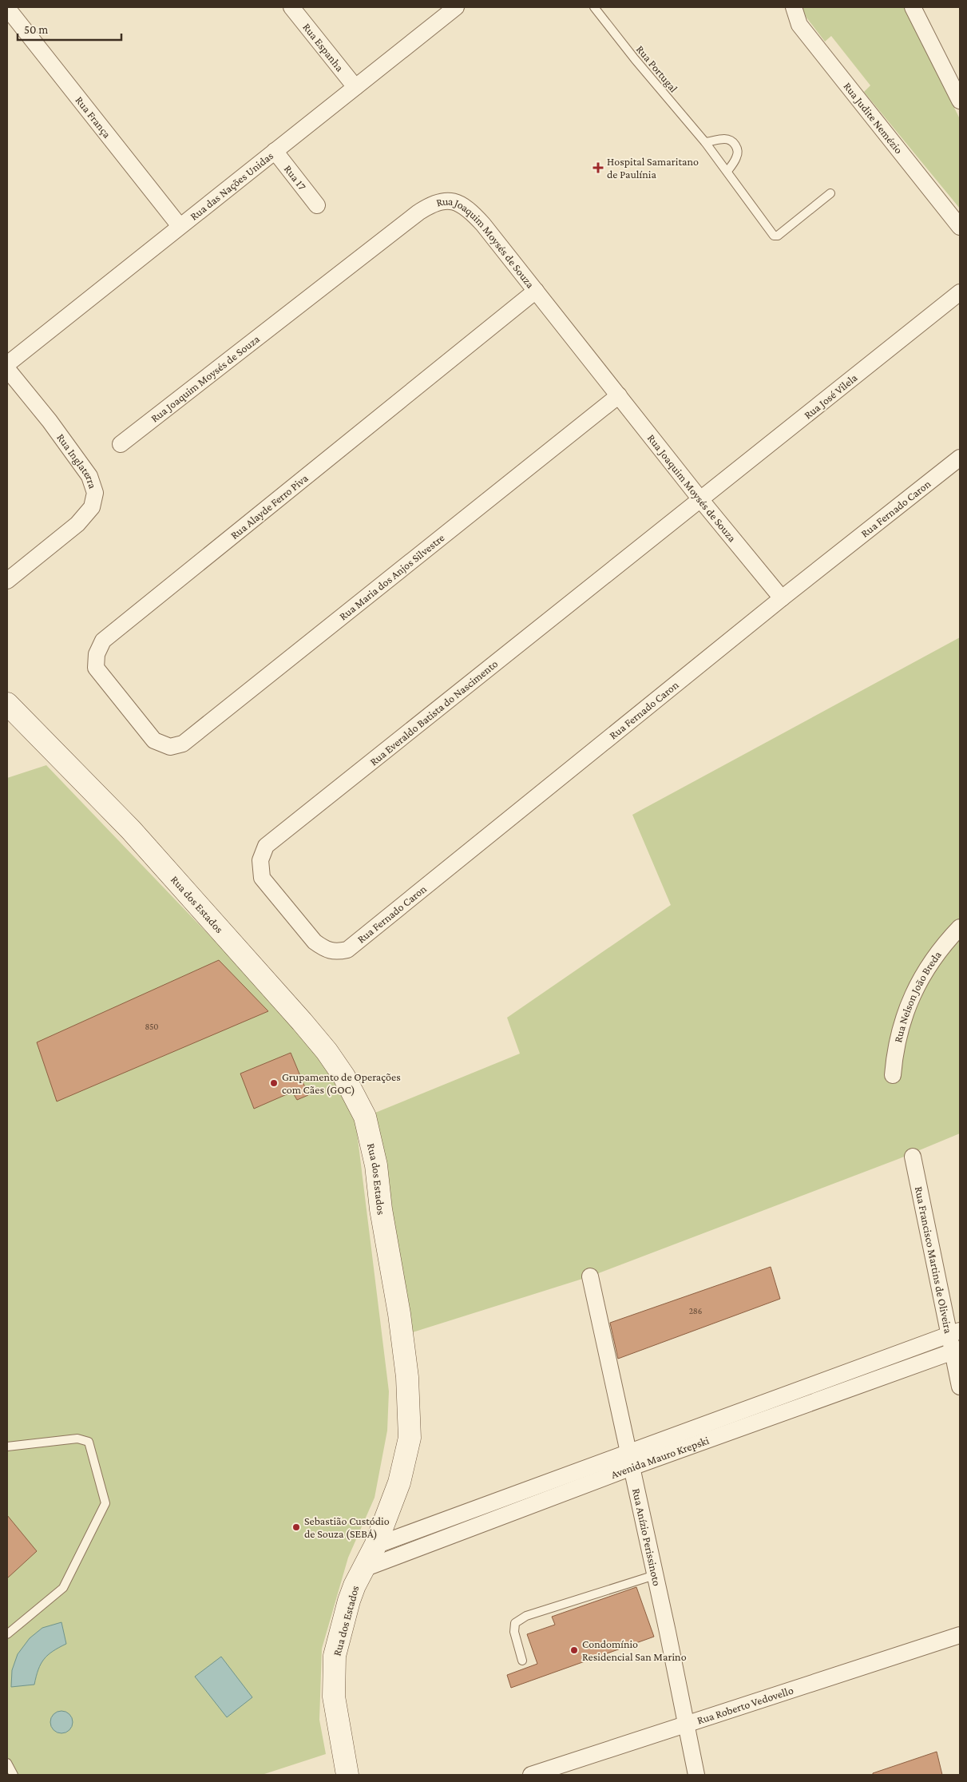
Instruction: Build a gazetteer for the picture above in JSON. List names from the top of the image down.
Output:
{
  "streets": {
    "street": [
      "Rua Espanha",
      "Rua França",
      "Rua Judite Nemézio",
      "Rua 17",
      "Rua das Nações Unidas",
      "Rua Joaquim Moysés de Souza",
      "Rua José Vilela",
      "Rua Inglaterra",
      "Rua Alayde Ferro Piva",
      "Rua Fernado Caron",
      "Rua Maria dos Anjos Silvestre",
      "Rua Everaldo Batista do Nascimento",
      "Rua dos Estados",
      "Rua Nelson João Breda",
      "Rua Francisco Martins de Oliveira",
      "Avenida Mauro Krepski",
      "Rua Anízio Perissinoto",
      "Rua Roberto Vedovello"
    ],
    "lane": ["Rua Portugal"]
  },
  "crossings": [
    ["Rua Espanha", "Rua das Nações Unidas"],
    ["Rua França", "Rua das Nações Unidas"],
    ["Rua 17", "Rua das Nações Unidas"],
    ["Rua Joaquim Moysés de Souza", "Rua José Vilela"],
    ["Rua Joaquim Moysés de Souza", "Rua Alayde Ferro Piva"],
    ["Rua Joaquim Moysés de Souza", "Rua Fernado Caron"],
    ["Rua Joaquim Moysés de Souza", "Rua Maria dos Anjos Silvestre"],
    ["Rua Joaquim Moysés de Souza", "Rua Everaldo Batista do Nascimento"],
    ["Rua José Vilela", "Rua Everaldo Batista do Nascimento"],
    ["Rua Alayde Ferro Piva", "Rua Maria dos Anjos Silvestre"],
    ["Rua Fernado Caron", "Rua Everaldo Batista do Nascimento"],
    ["Rua dos Estados", "Avenida Mauro Krepski"],
    ["Rua Francisco Martins de Oliveira", "Avenida Mauro Krepski"],
    ["Avenida Mauro Krepski", "Rua Anízio Perissinoto"],
    ["Rua Anízio Perissinoto", "Rua Roberto Vedovello"]
  ],
  "places": {
    "health": ["Hospital Samaritano de Paulínia"],
    "other": ["Grupamento de Operações com Cães (GOC)", "Sebastião Custódio de Souza (SEBÁ)", "Condomínio Residencial San Marino"]
  },
  "house_numbers": ["850", "286"],
  "scale_bar": "50 m"
}
